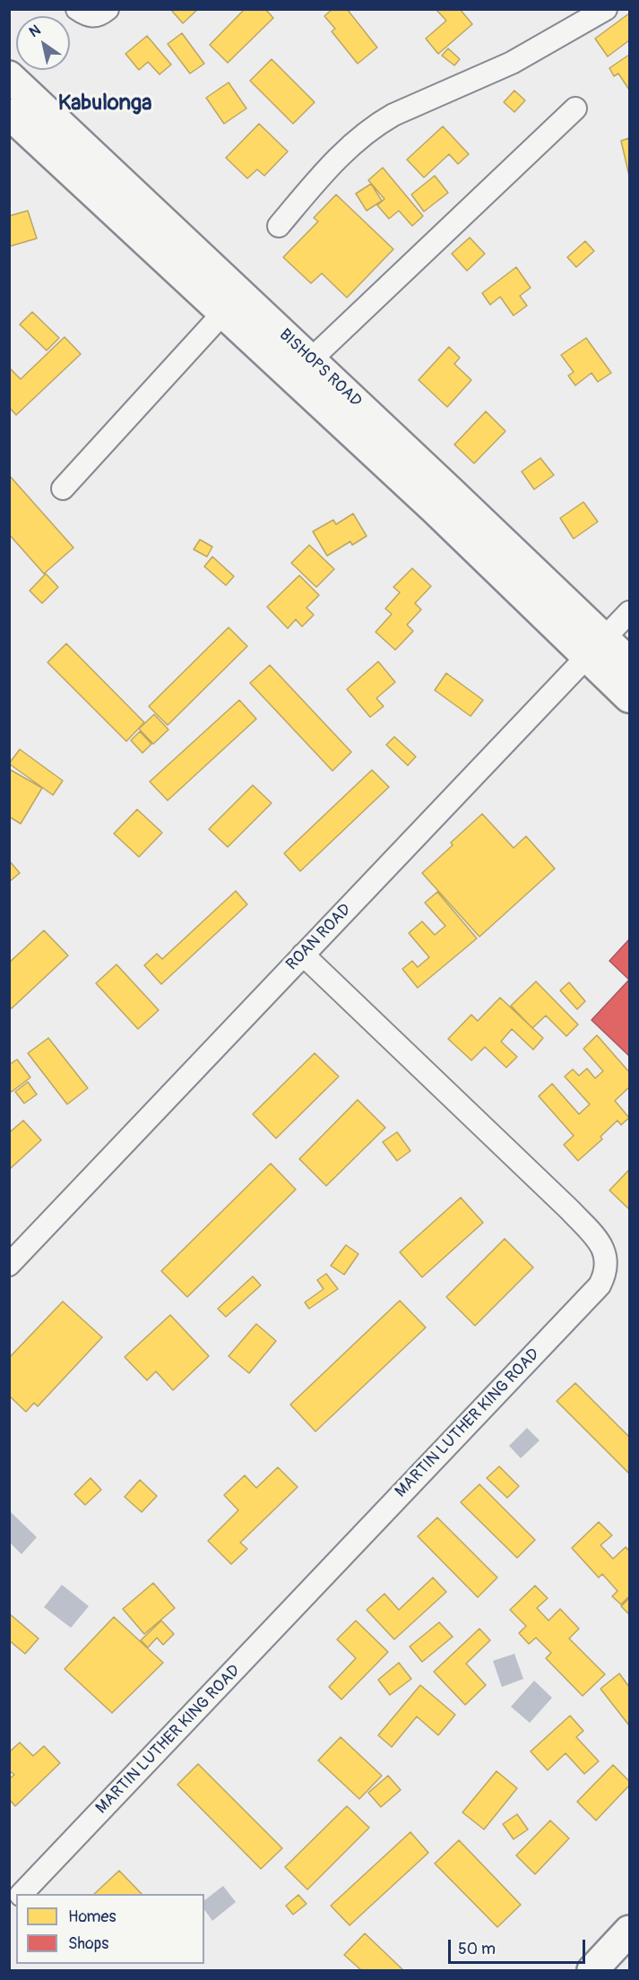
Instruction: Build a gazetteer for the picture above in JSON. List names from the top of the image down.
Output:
{
  "streets": {
    "main road": ["BISHOPS ROAD"],
    "street": ["ROAN ROAD", "MARTIN LUTHER KING ROAD"]
  },
  "crossings": [
    ["BISHOPS ROAD", "ROAN ROAD"],
    ["ROAN ROAD", "MARTIN LUTHER KING ROAD"]
  ],
  "districts": ["Kabulonga"],
  "legend": ["Homes", "Shops"],
  "scale_bar": "50 m",
  "north": "top left"
}
